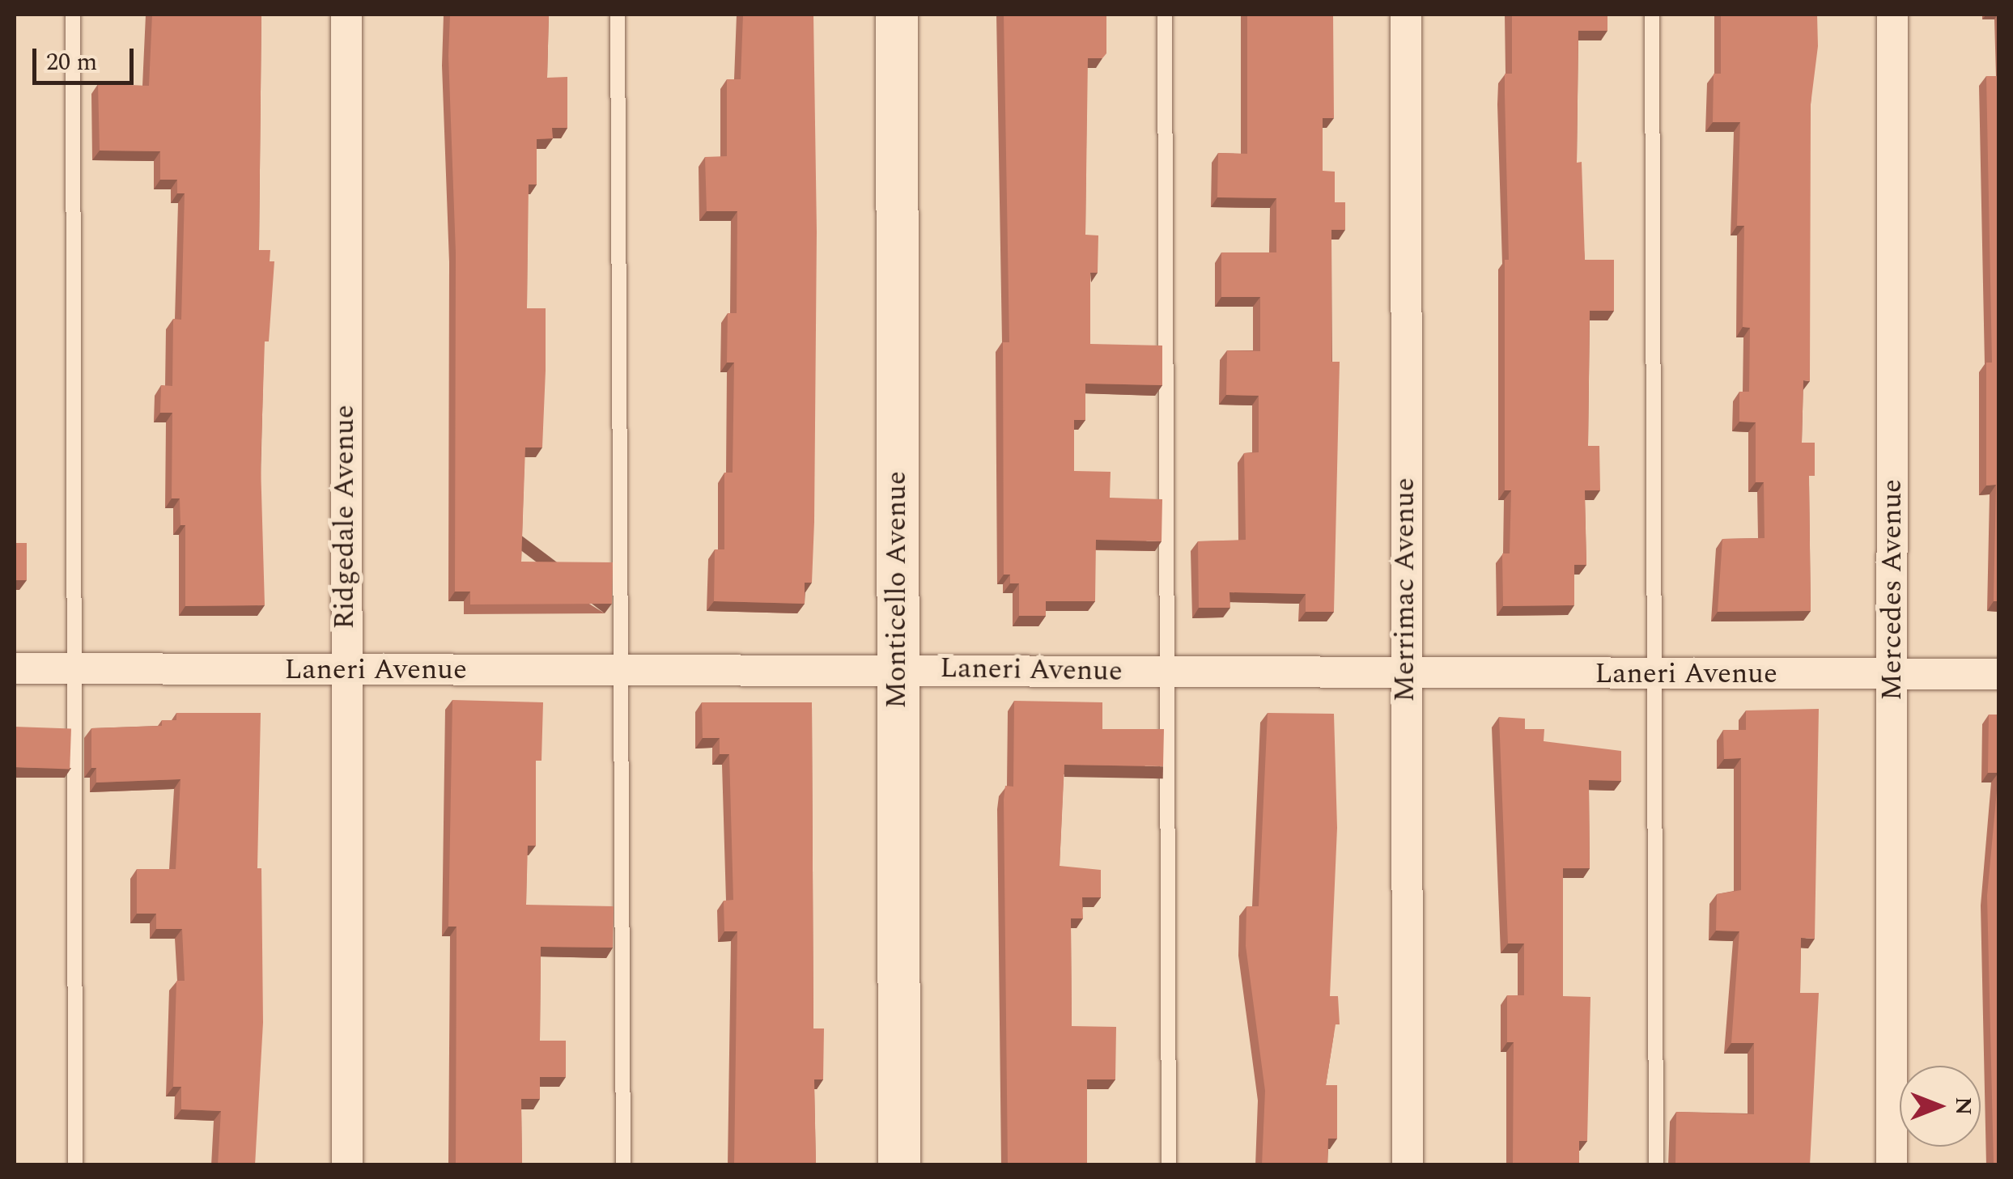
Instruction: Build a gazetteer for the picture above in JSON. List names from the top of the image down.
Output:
{
  "streets": {
    "street": [
      "Ridgedale Avenue",
      "Monticello Avenue",
      "Merrimac Avenue",
      "Mercedes Avenue",
      "Laneri Avenue"
    ]
  },
  "crossings": [
    ["Ridgedale Avenue", "Laneri Avenue"],
    ["Monticello Avenue", "Laneri Avenue"],
    ["Merrimac Avenue", "Laneri Avenue"],
    ["Mercedes Avenue", "Laneri Avenue"]
  ],
  "scale_bar": "20 m",
  "north": "right"
}
